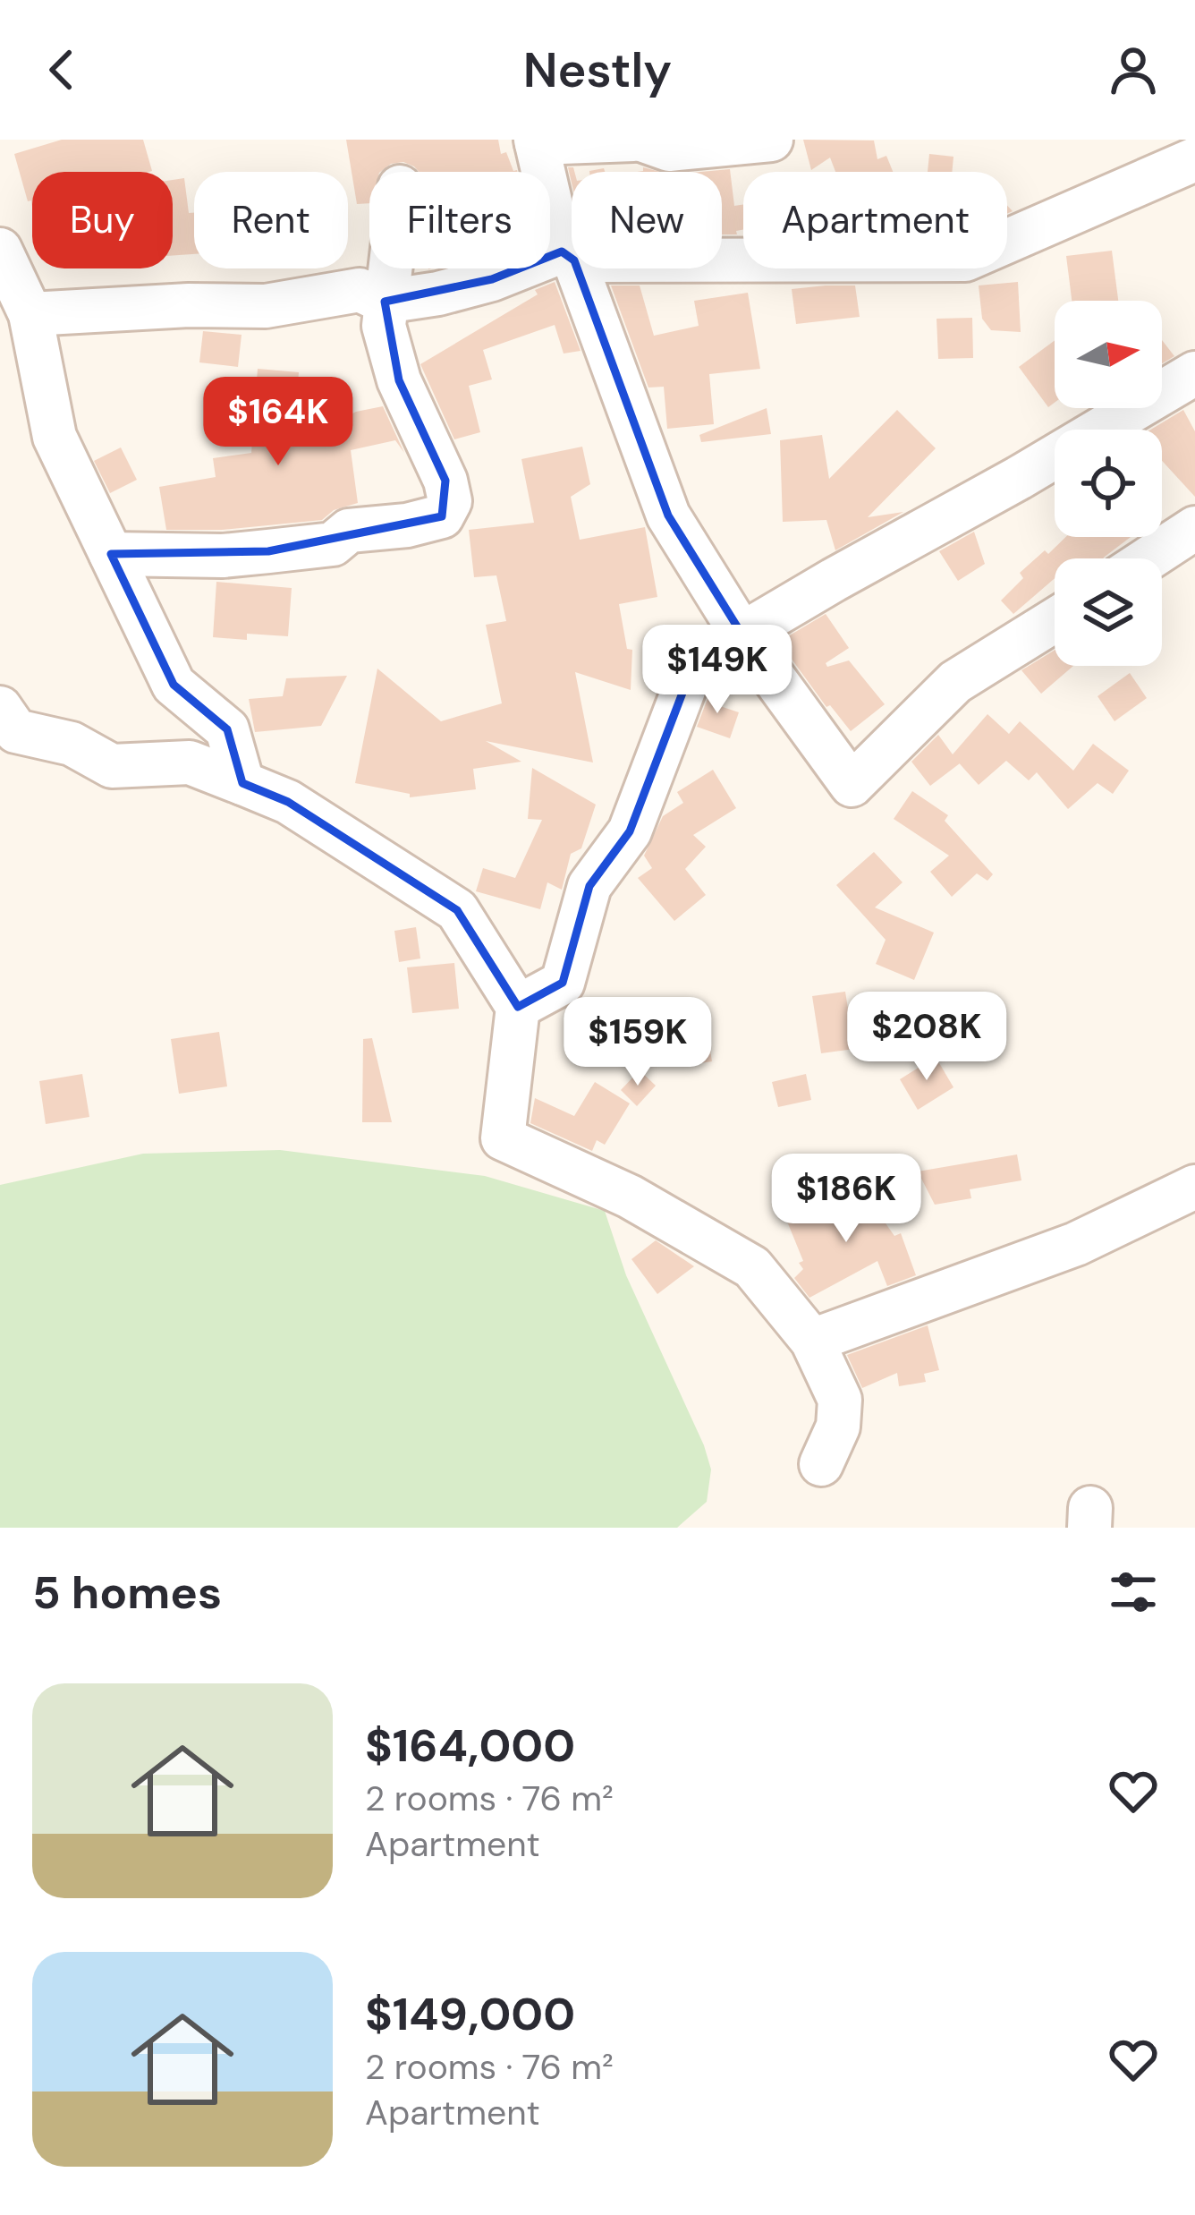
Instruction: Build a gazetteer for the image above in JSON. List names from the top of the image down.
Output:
{
  "north": "right",
  "page": {
    "header": "Nestly",
    "chip": [
      "Buy",
      "Rent",
      "Filters",
      "New",
      "Apartment"
    ],
    "price": [
      "$164K",
      "$149K",
      "$208K",
      "$159K",
      "$186K"
    ],
    "heading": "5 homes",
    "list": [
      {
        "name": "$164,000",
        "note": "2 rooms · 76 m² · Apartment"
      },
      {
        "name": "$149,000",
        "note": "2 rooms · 76 m² · Apartment"
      }
    ]
  }
}
